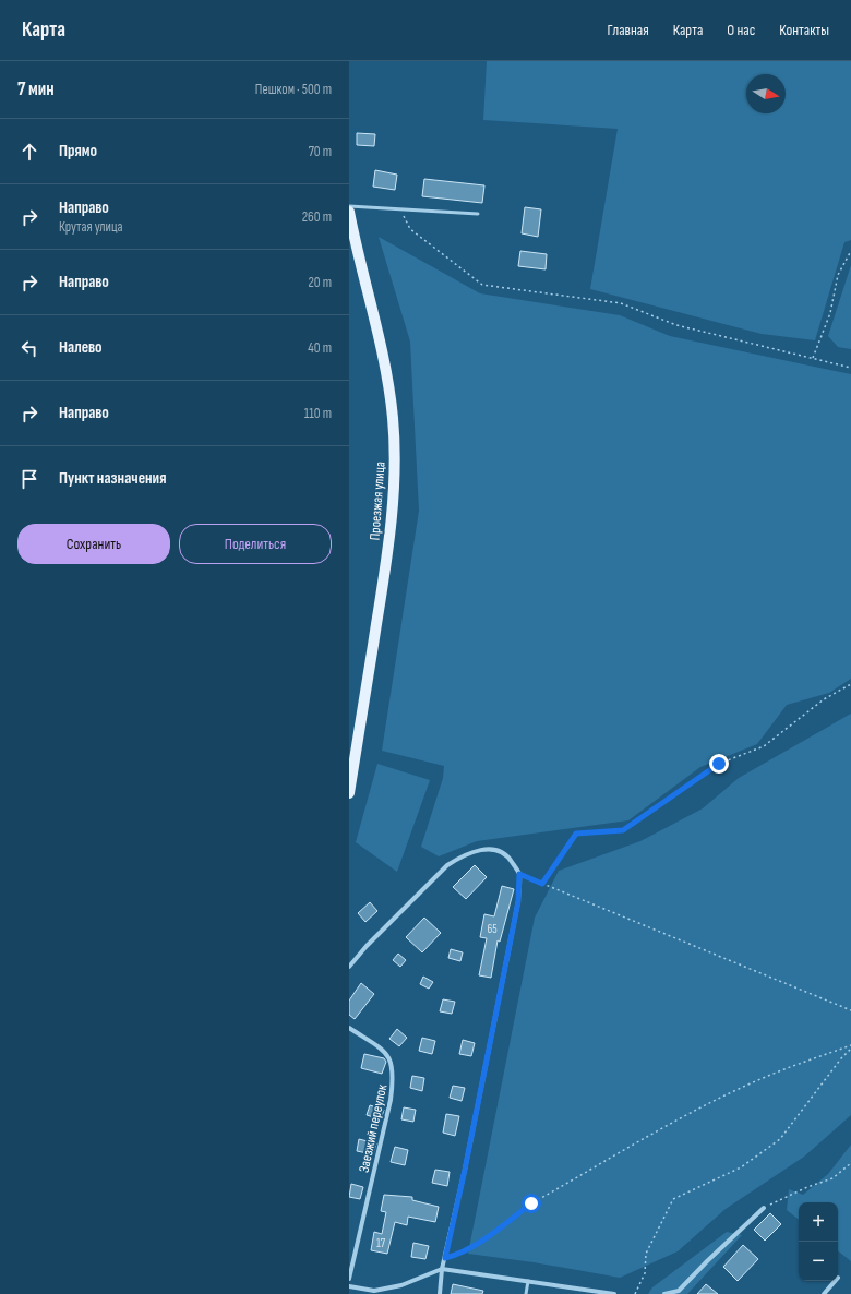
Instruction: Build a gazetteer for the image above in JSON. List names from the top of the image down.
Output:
{
  "streets": {
    "main road": ["Проезжая улица"],
    "street": ["Заезжий переулок"]
  },
  "house_numbers": ["65", "17"],
  "north": "right",
  "page": {
    "header": "Карта",
    "nav": [
      "Главная",
      "Карта",
      "О нас",
      "Контакты"
    ],
    "heading": ["7 мин", "Пешком · 500 m"],
    "list": [
      ["Прямо", "70 m"],
      ["Направо", "Крутая улица", "260 m"],
      ["Направо", "20 m"],
      ["Налево", "40 m"],
      ["Направо", "110 m"],
      "Пункт назначения"
    ],
    "buttons": ["Сохранить", "Поделиться"],
    "map_buttons": ["+", "−"]
  }
}
